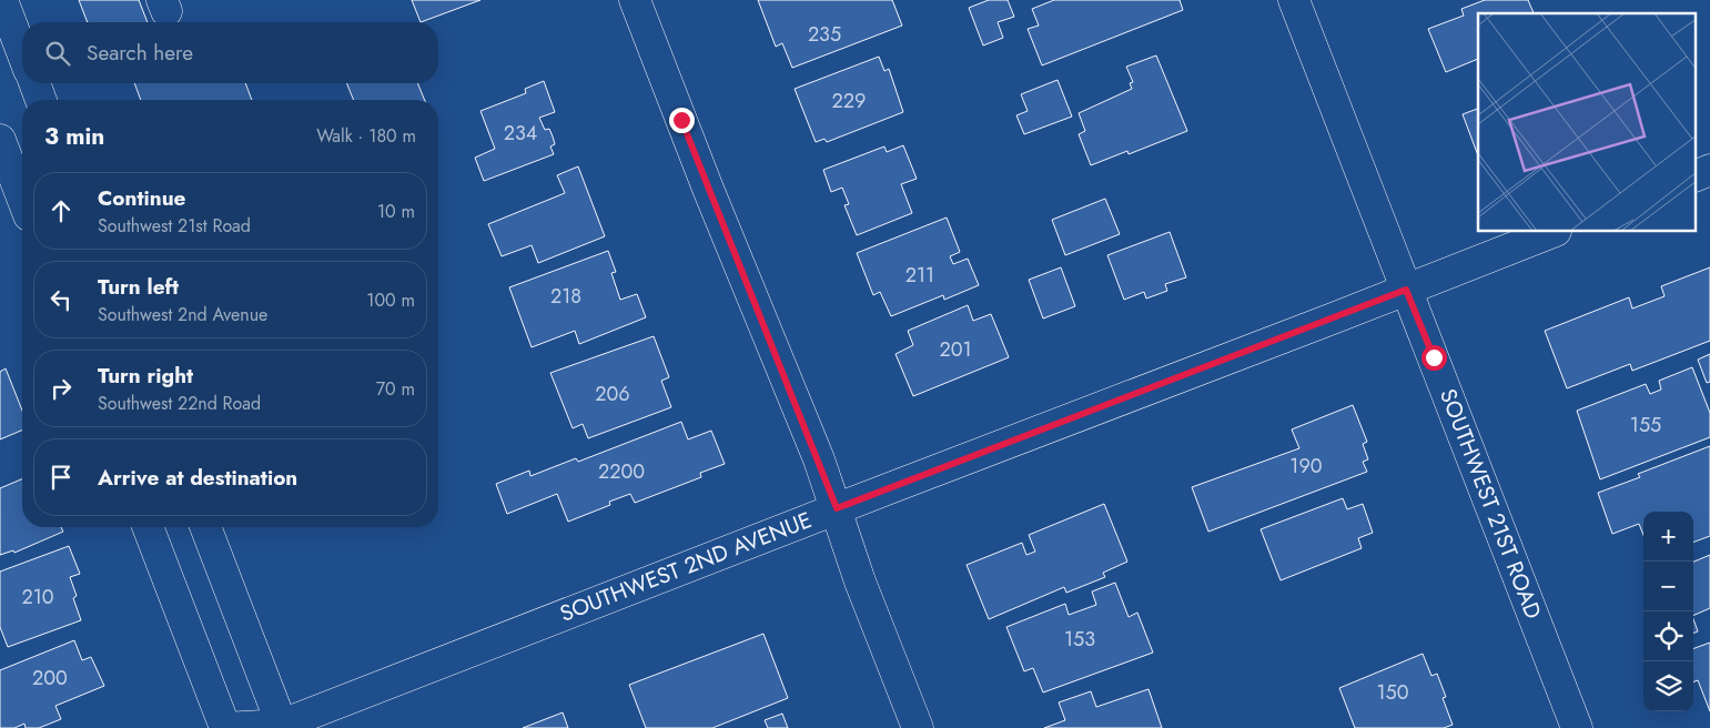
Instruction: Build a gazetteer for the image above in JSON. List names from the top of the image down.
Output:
{
  "streets": {
    "street": ["SOUTHWEST 21ST ROAD", "SOUTHWEST 2ND AVENUE"]
  },
  "crossings": [
    ["SOUTHWEST 21ST ROAD", "SOUTHWEST 2ND AVENUE"]
  ],
  "house_numbers": [
    "235",
    "229",
    "234",
    "211",
    "218",
    "201",
    "206",
    "155",
    "190",
    "2200",
    "210",
    "153",
    "200",
    "150"
  ],
  "page": {
    "search": "Search here",
    "heading": ["3 min", "Walk · 180 m"],
    "list": [
      ["Continue", "Southwest 21st Road", "10 m"],
      ["Turn left", "Southwest 2nd Avenue", "100 m"],
      ["Turn right", "Southwest 22nd Road", "70 m"],
      "Arrive at destination"
    ],
    "map_buttons": ["+", "−"]
  }
}
